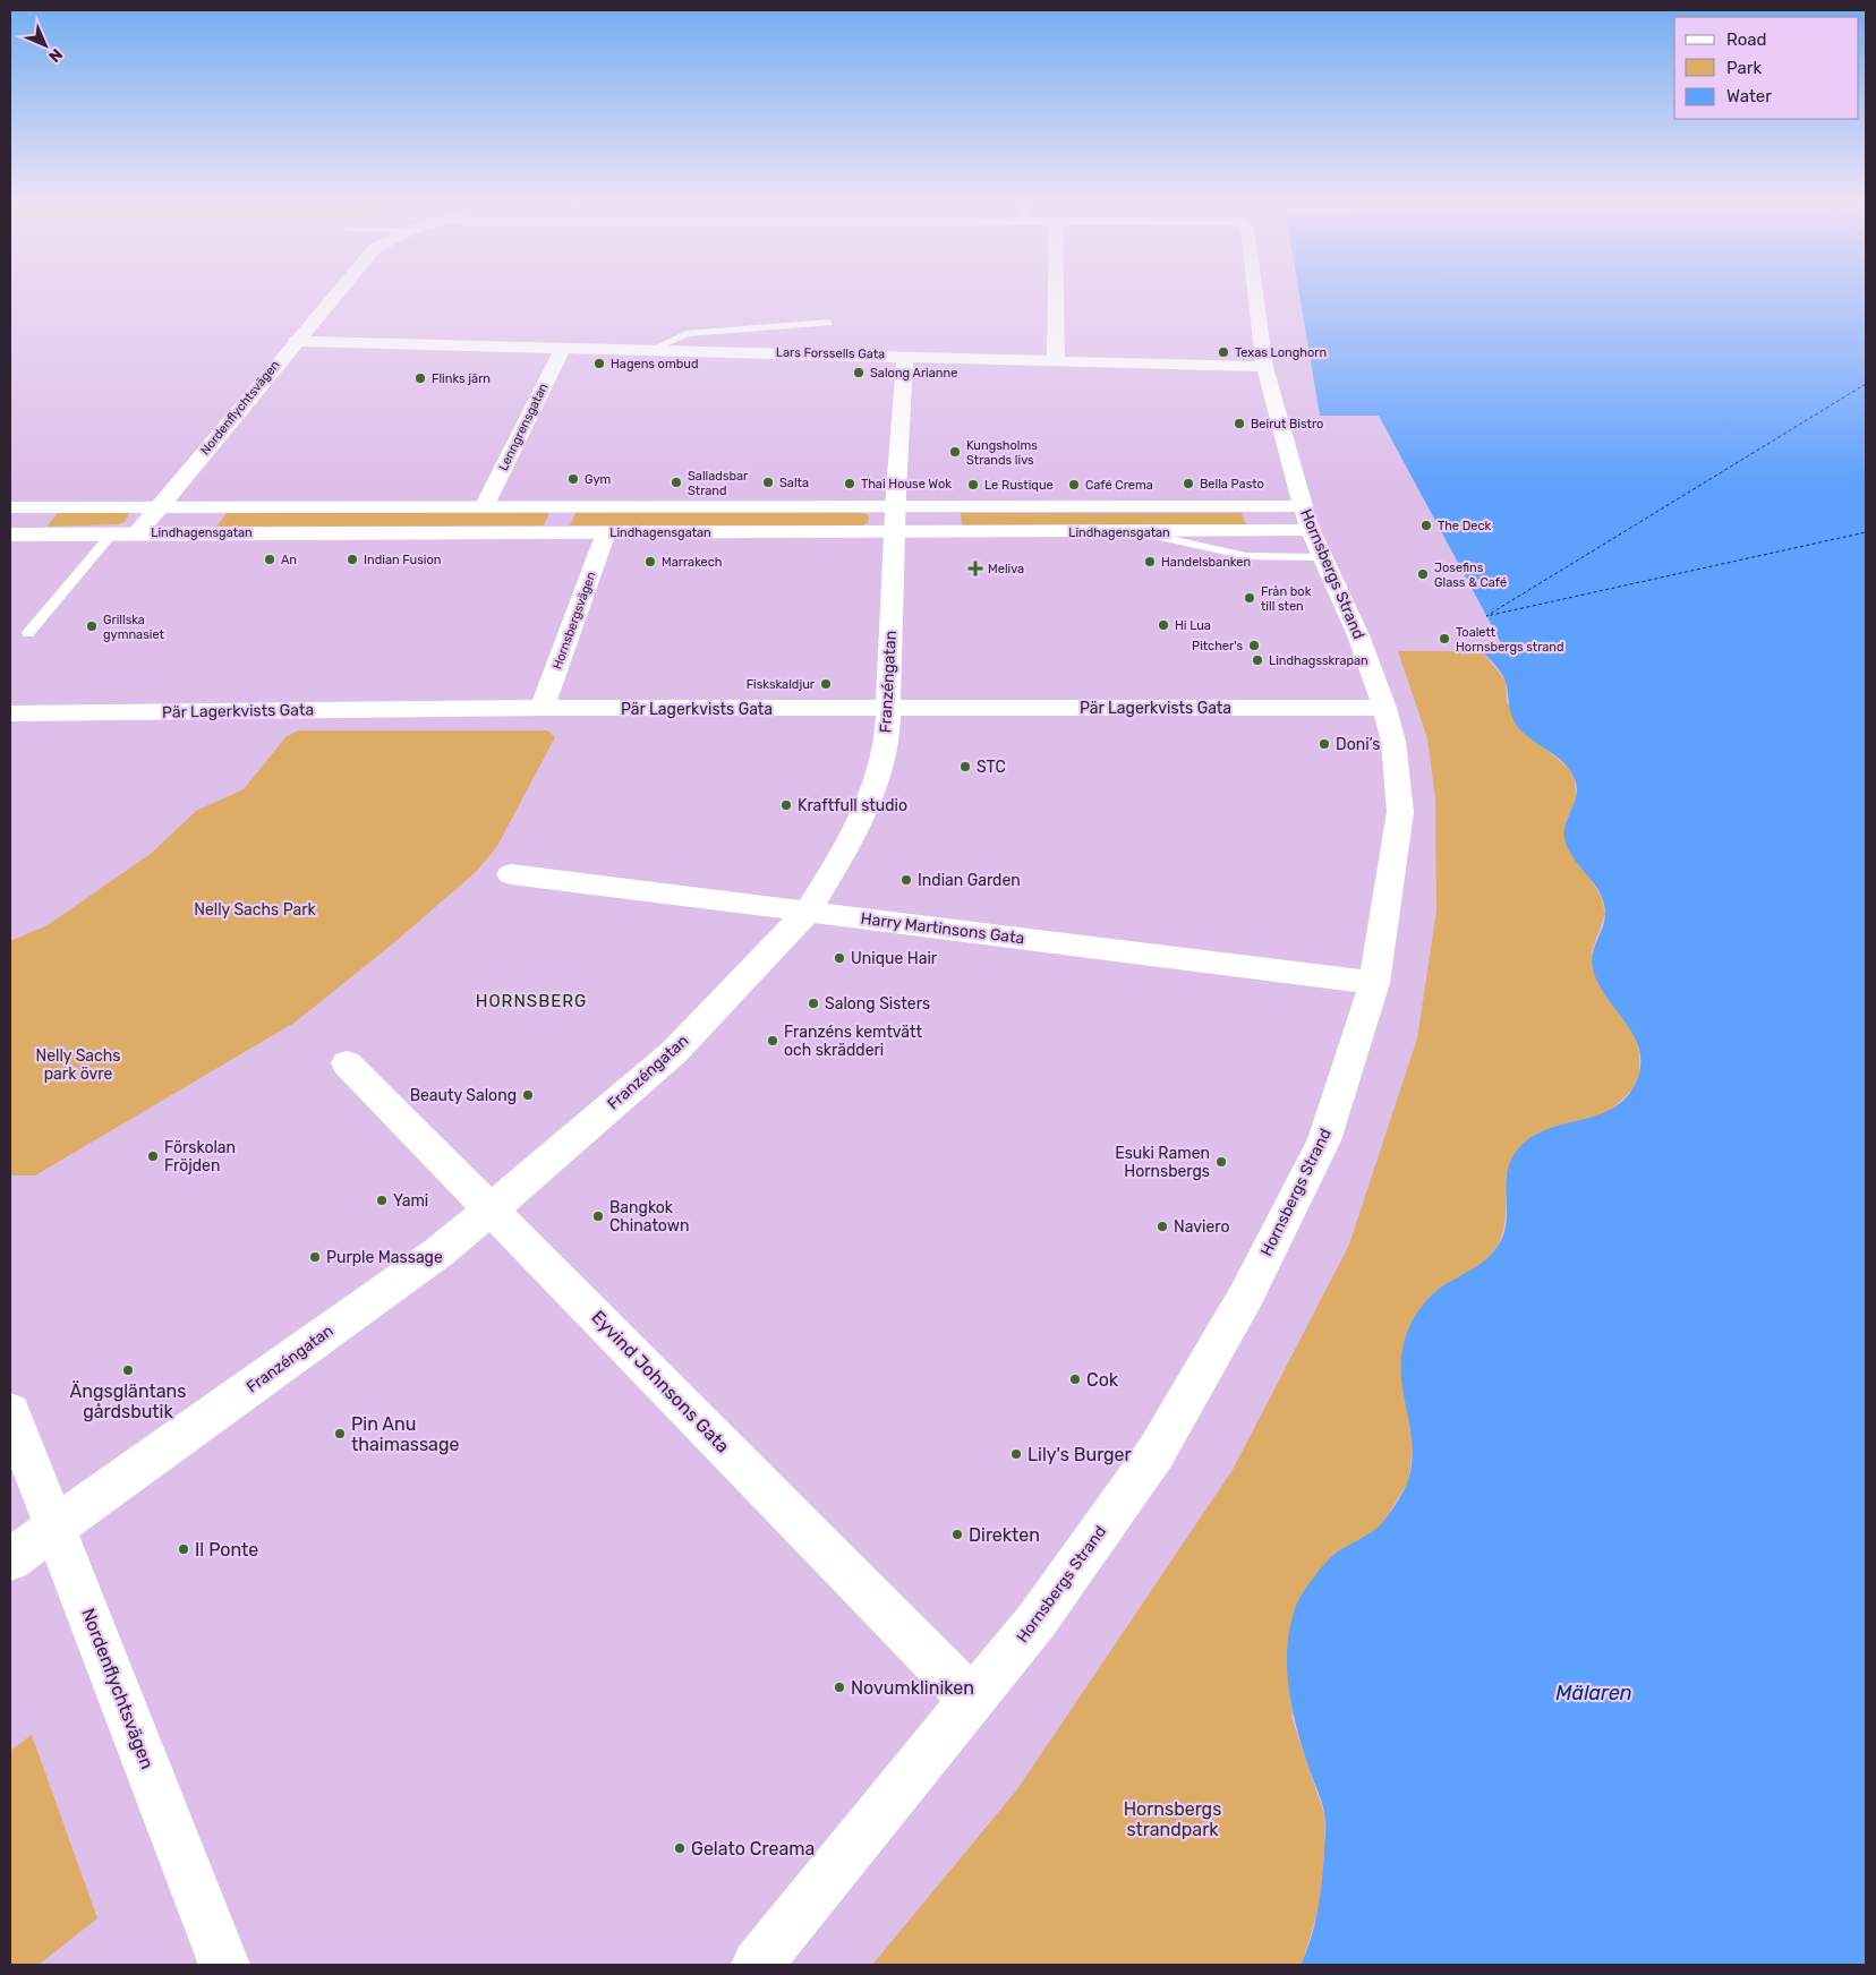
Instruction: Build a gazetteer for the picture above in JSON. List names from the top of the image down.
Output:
{
  "streets": {
    "street": [
      "Lars Forssells Gata",
      "Nordenflychtsvägen",
      "Lenngrensgatan",
      "Lindhagensgatan",
      "Hornsbergs Strand",
      "Hornsbergsvägen",
      "Franzéngatan",
      "Pär Lagerkvists Gata",
      "Harry Martinsons Gata",
      "Eyvind Johnsons Gata"
    ]
  },
  "crossings": [
    ["Lars Forssells Gata", "Nordenflychtsvägen"],
    ["Lars Forssells Gata", "Lenngrensgatan"],
    ["Lars Forssells Gata", "Hornsbergs Strand"],
    ["Lars Forssells Gata", "Franzéngatan"],
    ["Nordenflychtsvägen", "Lindhagensgatan"],
    ["Nordenflychtsvägen", "Franzéngatan"],
    ["Lenngrensgatan", "Lindhagensgatan"],
    ["Lindhagensgatan", "Hornsbergs Strand"],
    ["Lindhagensgatan", "Hornsbergsvägen"],
    ["Lindhagensgatan", "Franzéngatan"],
    ["Hornsbergs Strand", "Pär Lagerkvists Gata"],
    ["Hornsbergs Strand", "Harry Martinsons Gata"],
    ["Hornsbergs Strand", "Eyvind Johnsons Gata"],
    ["Hornsbergsvägen", "Pär Lagerkvists Gata"],
    ["Franzéngatan", "Pär Lagerkvists Gata"],
    ["Franzéngatan", "Harry Martinsons Gata"],
    ["Franzéngatan", "Eyvind Johnsons Gata"]
  ],
  "districts": ["HORNSBERG"],
  "water": ["Mälaren"],
  "parks": ["Nelly Sachs Park", "Nelly Sachs park övre", "Hornsbergs strandpark"],
  "places": {
    "other": [
      "Texas Longhorn",
      "Hagens ombud",
      "Salong Arianne",
      "Flinks järn",
      "Beirut Bistro",
      "Kungsholms Strands livs",
      "Gym",
      "Salladsbar Strand",
      "Salta",
      "Thai House Wok",
      "Bella Pasto",
      "Le Rustique",
      "Café Crema",
      "The Deck",
      "An",
      "Indian Fusion",
      "Marrakech",
      "Handelsbanken",
      "Josefins Glass & Café",
      "Från bok till sten",
      "Hi Lua",
      "Grillska gymnasiet",
      "Toalett Hornsbergs strand",
      "Pitcher's",
      "Lindhagsskrapan",
      "Fiskskaldjur",
      "Doni’s",
      "STC",
      "Kraftfull studio",
      "Indian Garden",
      "Unique Hair",
      "Salong Sisters",
      "Franzéns kemtvätt och skrädderi",
      "Beauty Salong",
      "Förskolan Fröjden",
      "Esuki Ramen Hornsbergs",
      "Yami",
      "Bangkok Chinatown",
      "Naviero",
      "Purple Massage",
      "Ängsgläntans gårdsbutik",
      "Cok",
      "Pin Anu thaimassage",
      "Lily's Burger",
      "Direkten",
      "Il Ponte",
      "Novumkliniken",
      "Gelato Creama"
    ],
    "health": ["Meliva"]
  },
  "legend": ["Road", "Park", "Water"],
  "north": "bottom right"
}
